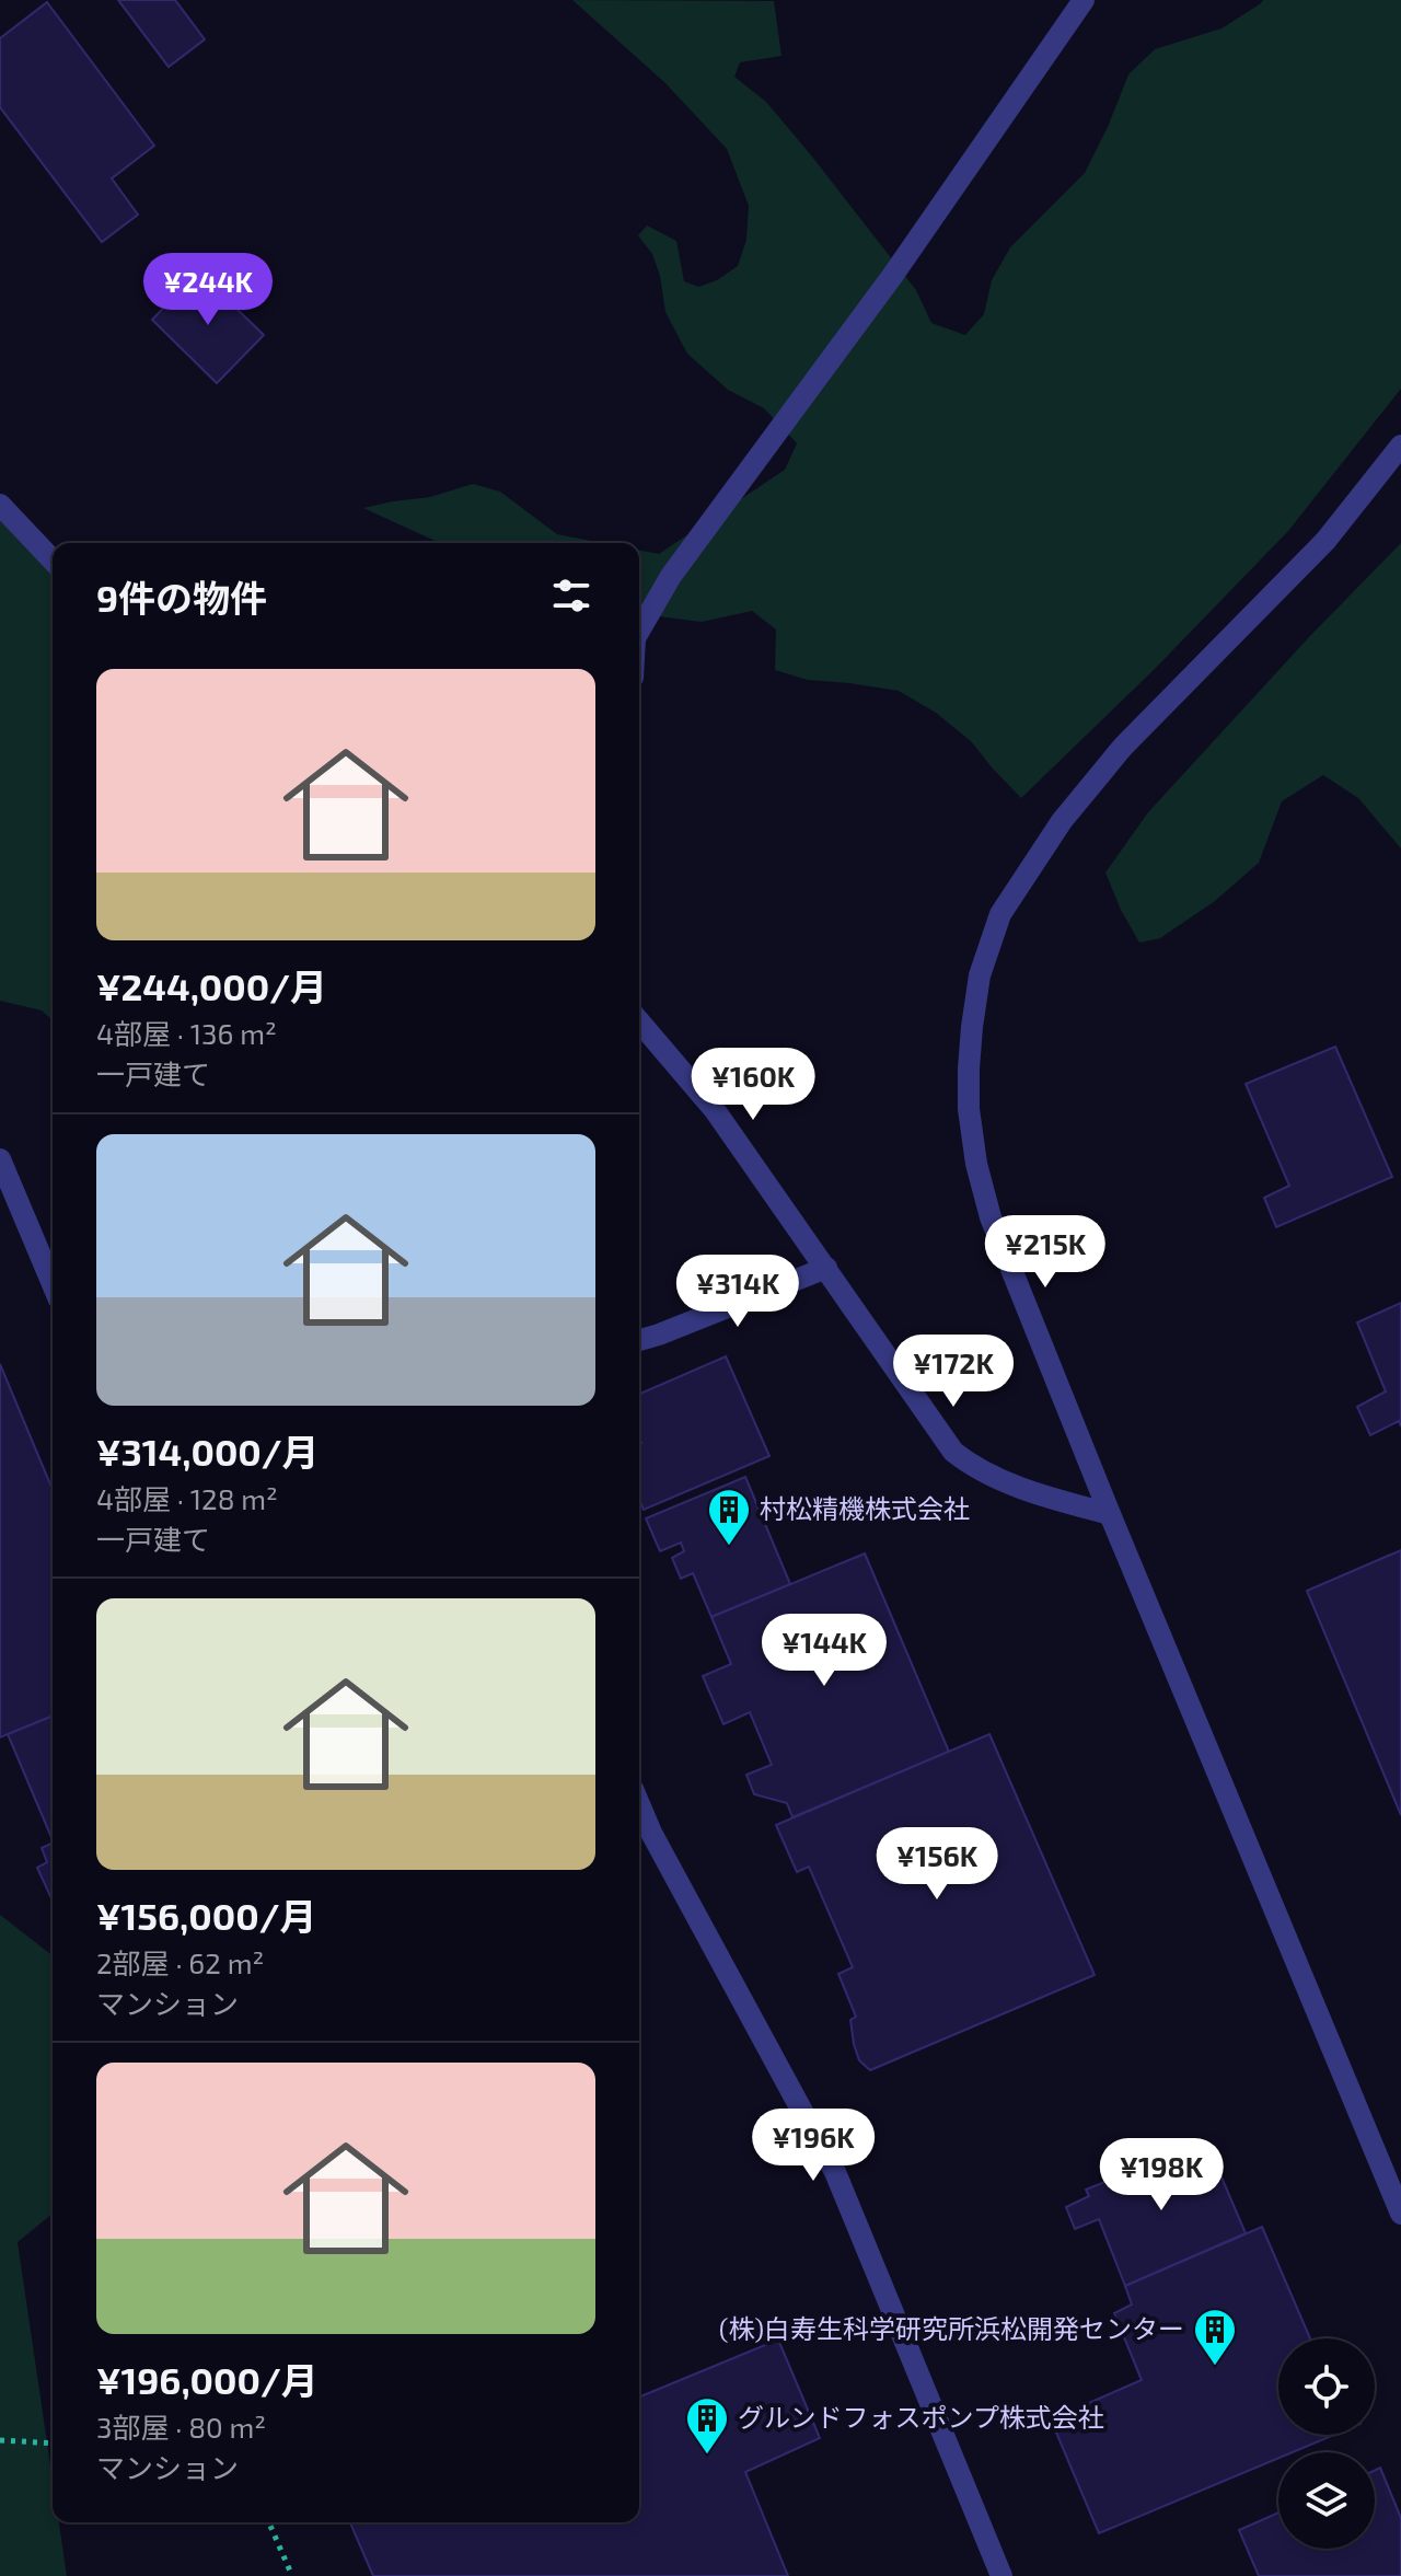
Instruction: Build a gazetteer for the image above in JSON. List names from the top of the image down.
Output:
{
  "places": {
    "building": ["村松精機株式会社", "(株)白寿生科学研究所浜松開発センター", "グルンドフォスポンプ株式会社"]
  },
  "page": {
    "price": [
      "¥244K",
      "¥160K",
      "¥215K",
      "¥314K",
      "¥172K",
      "¥144K",
      "¥156K",
      "¥196K",
      "¥198K"
    ],
    "heading": "9件の物件",
    "list": [
      {
        "name": "¥244,000/月",
        "note": "4部屋 · 136 m² · 一戸建て"
      },
      {
        "name": "¥314,000/月",
        "note": "4部屋 · 128 m² · 一戸建て"
      },
      {
        "name": "¥156,000/月",
        "note": "2部屋 · 62 m² · マンション"
      },
      {
        "name": "¥196,000/月",
        "note": "3部屋 · 80 m² · マンション"
      }
    ]
  }
}
